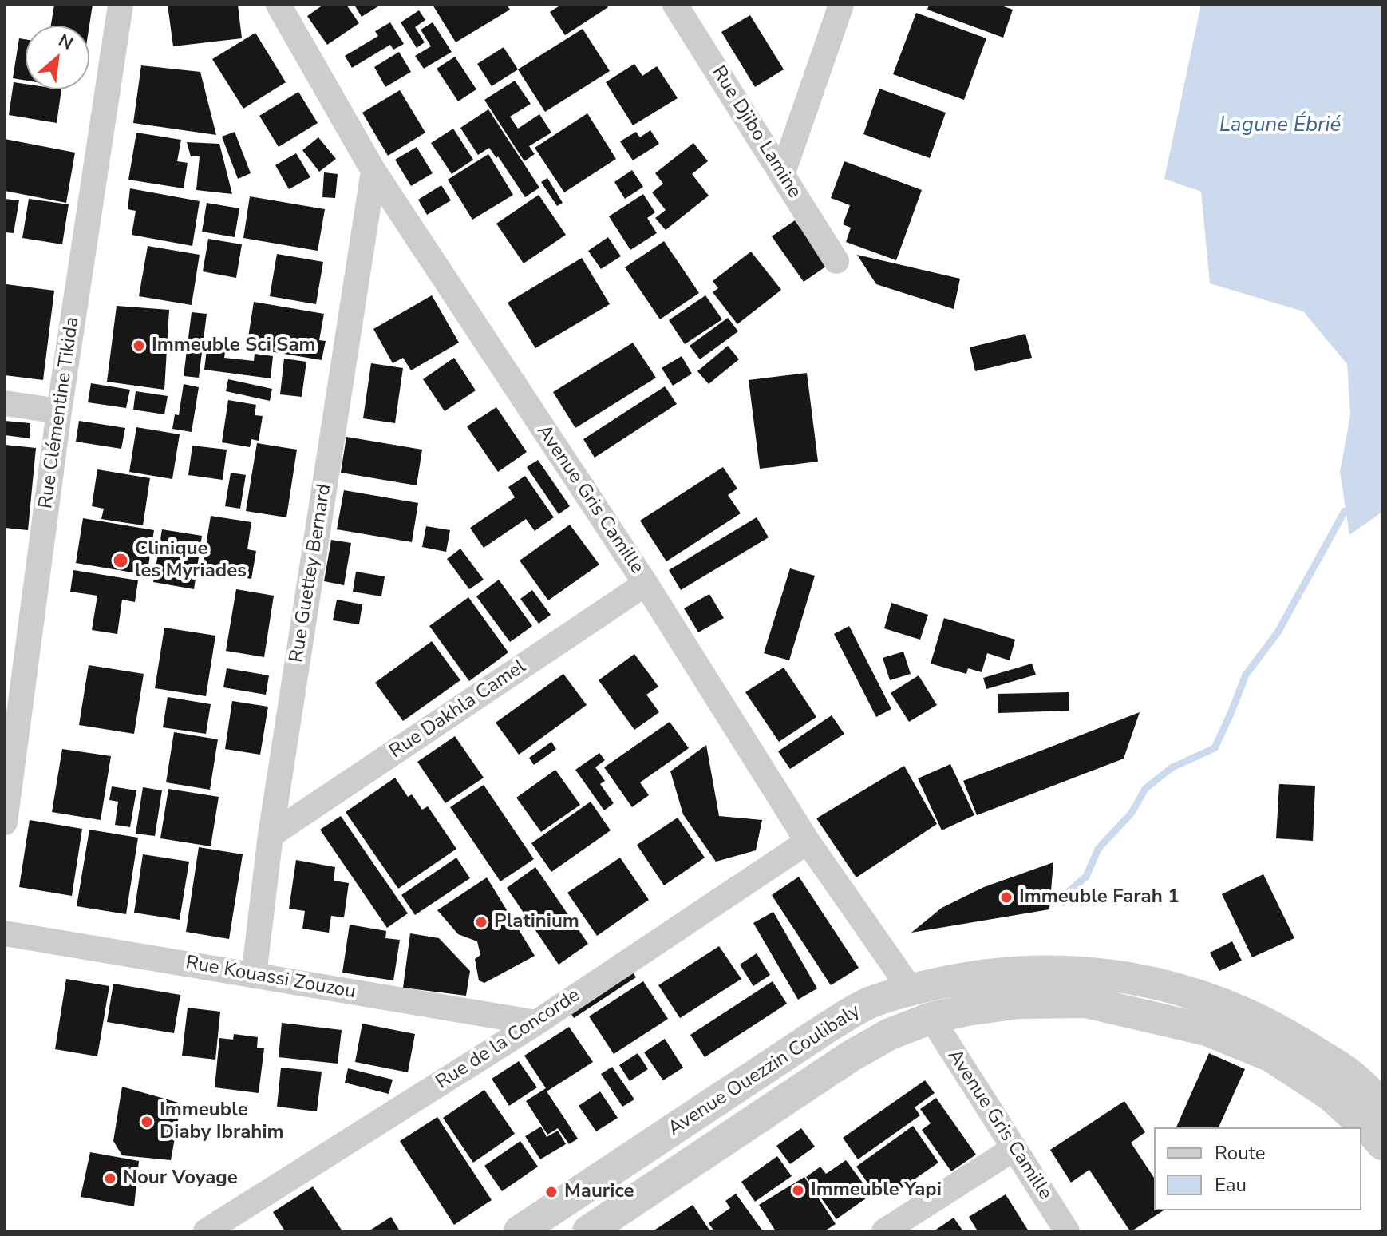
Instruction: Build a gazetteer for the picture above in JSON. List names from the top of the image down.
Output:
{
  "streets": {
    "street": [
      "Rue Djibo Lamine",
      "Rue Clémentine Tikida",
      "Avenue Gris Camille",
      "Rue Guettey Bernard",
      "Rue Dakhla Camel",
      "Rue Kouassi Zouzou",
      "Rue de la Concorde",
      "Avenue Ouezzin Coulibaly"
    ]
  },
  "crossings": [
    ["Avenue Gris Camille", "Rue Guettey Bernard"],
    ["Avenue Gris Camille", "Rue Dakhla Camel"],
    ["Avenue Gris Camille", "Rue de la Concorde"],
    ["Avenue Gris Camille", "Avenue Ouezzin Coulibaly"],
    ["Rue Guettey Bernard", "Rue Dakhla Camel"],
    ["Rue Guettey Bernard", "Rue Kouassi Zouzou"],
    ["Rue Kouassi Zouzou", "Rue de la Concorde"]
  ],
  "water": ["Lagune Ébrié"],
  "places": [
    "Immeuble Sci Sam",
    "Clinique les Myriades",
    "Immeuble Farah 1",
    "Platinium",
    "Immeuble Diaby Ibrahim",
    "Nour Voyage",
    "Immeuble Yapi",
    "Maurice"
  ],
  "legend": ["Route", "Eau"],
  "north": "top right"
}
